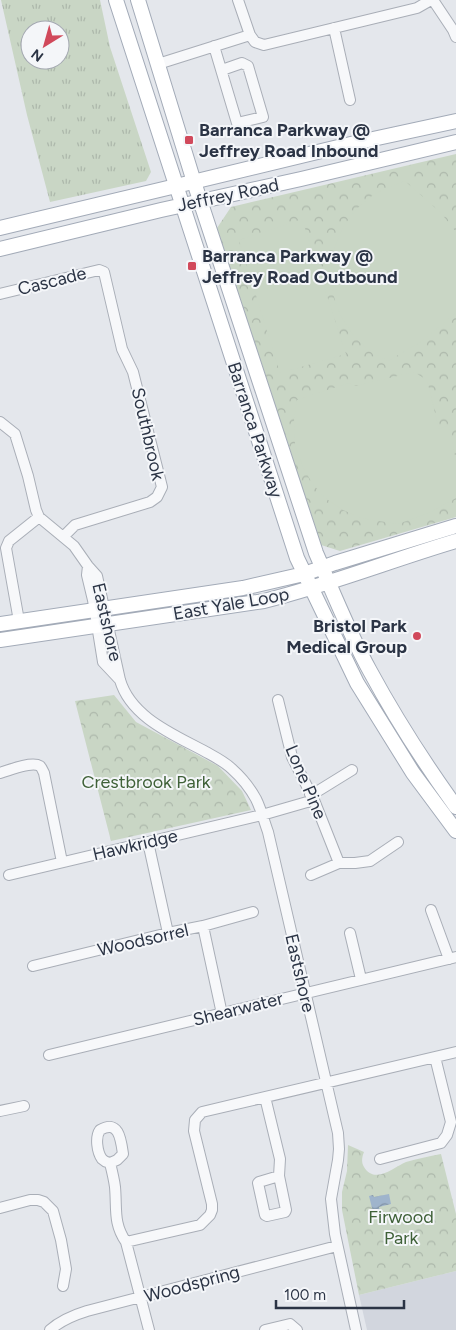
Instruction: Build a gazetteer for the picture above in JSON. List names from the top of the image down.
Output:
{
  "streets": {
    "main road": ["Jeffrey Road", "Barranca Parkway", "East Yale Loop"],
    "street": [
      "Cascade",
      "Southbrook",
      "Eastshore",
      "Lone Pine",
      "Hawkridge",
      "Woodsorrel",
      "Shearwater",
      "Woodspring"
    ]
  },
  "crossings": [
    ["Jeffrey Road", "Barranca Parkway"],
    ["Cascade", "Southbrook"],
    ["Barranca Parkway", "East Yale Loop"],
    ["Southbrook", "Eastshore"],
    ["East Yale Loop", "Eastshore"],
    ["Eastshore", "Hawkridge"],
    ["Eastshore", "Shearwater"],
    ["Eastshore", "Woodspring"],
    ["Lone Pine", "Hawkridge"]
  ],
  "parks": ["Crestbrook Park", "Firwood Park"],
  "places": {
    "transit": ["Barranca Parkway @ Jeffrey Road Inbound", "Barranca Parkway @ Jeffrey Road Outbound"],
    "other": ["Bristol Park Medical Group"]
  },
  "scale_bar": "100 m",
  "north": "bottom left"
}
